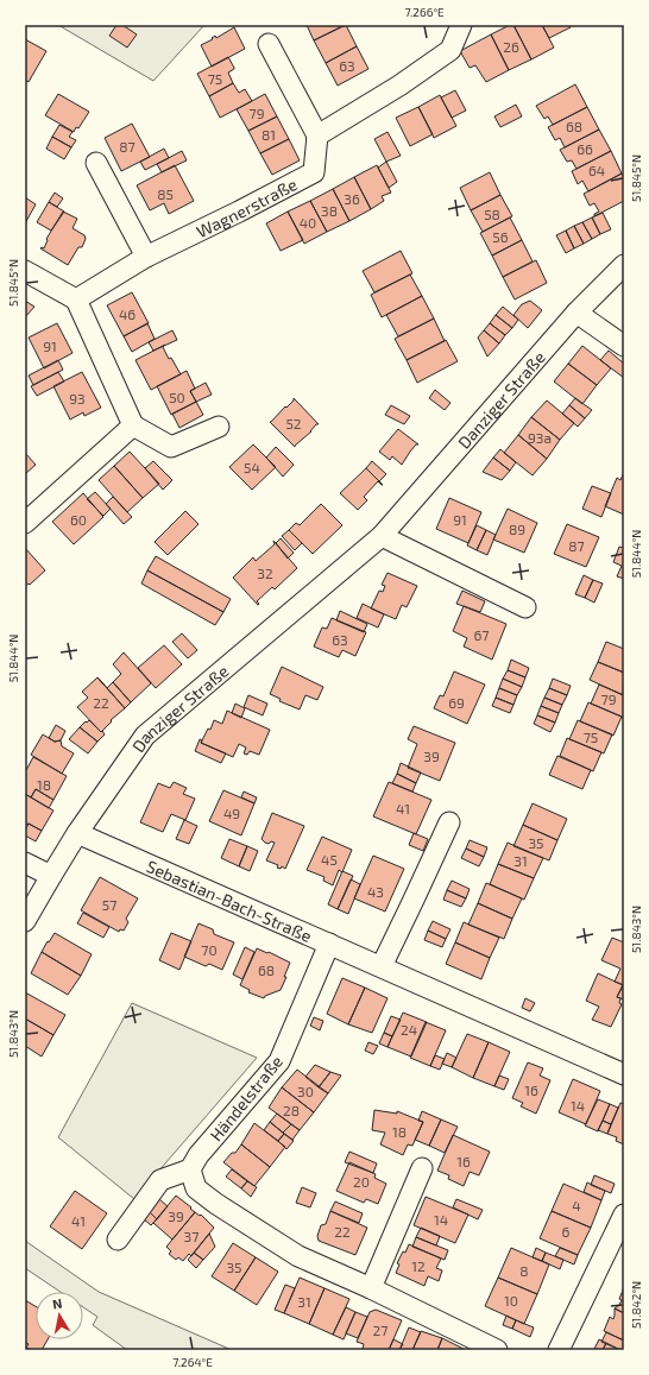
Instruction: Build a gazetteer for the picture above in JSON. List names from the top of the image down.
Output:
{
  "streets": {
    "street": [
      "Wagnerstraße",
      "Danziger Straße",
      "Sebastian-Bach-Straße",
      "Händelstraße"
    ]
  },
  "crossings": [
    ["Danziger Straße", "Sebastian-Bach-Straße"],
    ["Sebastian-Bach-Straße", "Händelstraße"]
  ],
  "house_numbers": [
    "26",
    "63",
    "75",
    "79",
    "68",
    "81",
    "87",
    "66",
    "64",
    "85",
    "36",
    "38",
    "58",
    "40",
    "56",
    "46",
    "91",
    "50",
    "93",
    "52",
    "93a",
    "54",
    "60",
    "91",
    "89",
    "87",
    "32",
    "67",
    "63",
    "79",
    "22",
    "69",
    "75",
    "39",
    "18",
    "41",
    "49",
    "35",
    "45",
    "31",
    "43",
    "57",
    "70",
    "68",
    "24",
    "16",
    "30",
    "14",
    "28",
    "18",
    "16",
    "20",
    "4",
    "39",
    "14",
    "41",
    "22",
    "6",
    "37",
    "12",
    "35",
    "8",
    "10",
    "31",
    "27"
  ],
  "north": "top",
  "coordinates": [
    "7.266°E",
    "51.845°N",
    "51.844°N",
    "51.843°N",
    "51.842°N",
    "7.264°E"
  ]
}
